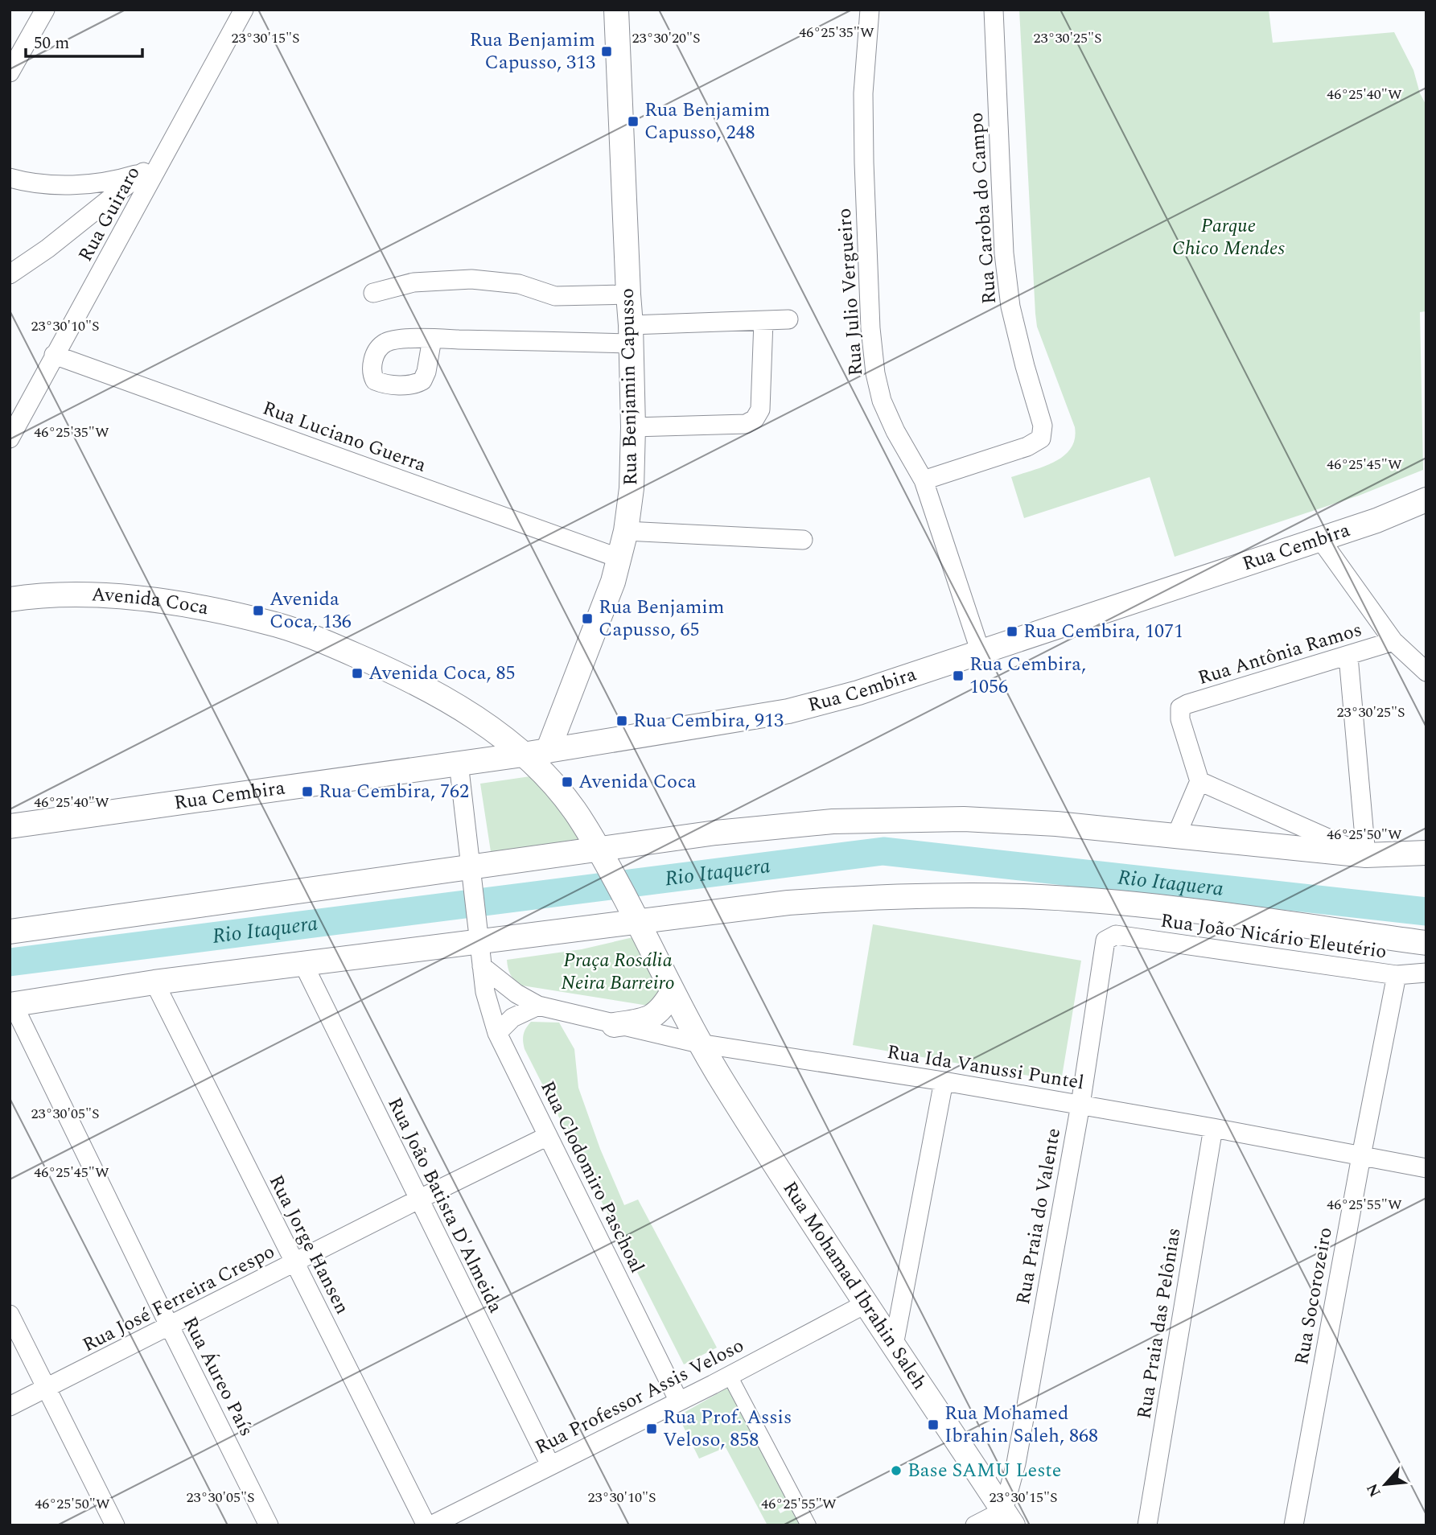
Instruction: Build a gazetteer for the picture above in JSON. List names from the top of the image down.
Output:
{
  "streets": {
    "street": [
      "Rua Caroba do Campo",
      "Rua Guiraro",
      "Rua Julio Vergueiro",
      "Rua Benjamin Capusso",
      "Rua Luciano Guerra",
      "Rua Cembira",
      "Avenida Coca",
      "Rua Antônia Ramos",
      "Rua João Nicário Eleutério",
      "Rua Ida Vanussi Puntel",
      "Rua Clodomiro Paschoal",
      "Rua João Batista D'Almeida",
      "Rua Praia do Valente",
      "Rua Jorge Hansen",
      "Rua Mohamad Ibrahin Saleh",
      "Rua Socorozeiro",
      "Rua José Ferreira Crespo",
      "Rua Praia das Pelônias",
      "Rua Áureo País",
      "Rua Professor Assis Veloso"
    ]
  },
  "crossings": [
    ["Rua Caroba do Campo", "Rua Julio Vergueiro"],
    ["Rua Guiraro", "Rua Luciano Guerra"],
    ["Rua Julio Vergueiro", "Rua Cembira"],
    ["Rua Benjamin Capusso", "Rua Luciano Guerra"],
    ["Rua Benjamin Capusso", "Rua Cembira"],
    ["Rua Cembira", "Avenida Coca"],
    ["Avenida Coca", "Rua Ida Vanussi Puntel"],
    ["Avenida Coca", "Rua Mohamad Ibrahin Saleh"],
    ["Rua João Nicário Eleutério", "Rua Praia do Valente"],
    ["Rua João Nicário Eleutério", "Rua Socorozeiro"],
    ["Rua Ida Vanussi Puntel", "Rua Clodomiro Paschoal"],
    ["Rua Ida Vanussi Puntel", "Rua Praia do Valente"],
    ["Rua Ida Vanussi Puntel", "Rua Mohamad Ibrahin Saleh"],
    ["Rua Ida Vanussi Puntel", "Rua Socorozeiro"],
    ["Rua Ida Vanussi Puntel", "Rua Praia das Pelônias"],
    ["Rua Clodomiro Paschoal", "Rua José Ferreira Crespo"],
    ["Rua Clodomiro Paschoal", "Rua Professor Assis Veloso"],
    ["Rua João Batista D'Almeida", "Rua José Ferreira Crespo"],
    ["Rua João Batista D'Almeida", "Rua Professor Assis Veloso"],
    ["Rua Praia do Valente", "Rua Mohamad Ibrahin Saleh"],
    ["Rua Jorge Hansen", "Rua José Ferreira Crespo"],
    ["Rua Mohamad Ibrahin Saleh", "Rua Professor Assis Veloso"],
    ["Rua José Ferreira Crespo", "Rua Áureo País"]
  ],
  "water": ["Rio Itaquera"],
  "parks": ["Parque Chico Mendes", "Praça Rosália Neira Barreiro"],
  "places": {
    "transit": [
      "Rua Benjamim Capusso, 313",
      "Rua Benjamim Capusso, 248",
      "Avenida Coca, 136",
      "Rua Benjamim Capusso, 65",
      "Rua Cembira, 1071",
      "Avenida Coca, 85",
      "Rua Cembira, 1056",
      "Rua Cembira, 913",
      "Avenida Coca",
      "Rua Cembira, 762",
      "Rua Mohamed Ibrahin Saleh, 868",
      "Rua Prof. Assis Veloso, 858"
    ],
    "other": ["Base SAMU Leste"]
  },
  "scale_bar": "50 m",
  "north": "bottom left",
  "coordinates": [
    "46°25'35\"W",
    "23°30'15\"S",
    "23°30'20\"S",
    "23°30'25\"S",
    "46°25'40\"W",
    "23°30'10\"S",
    "46°25'45\"W",
    "46°25'50\"W",
    "23°30'05\"S",
    "46°25'55\"W"
  ]
}
